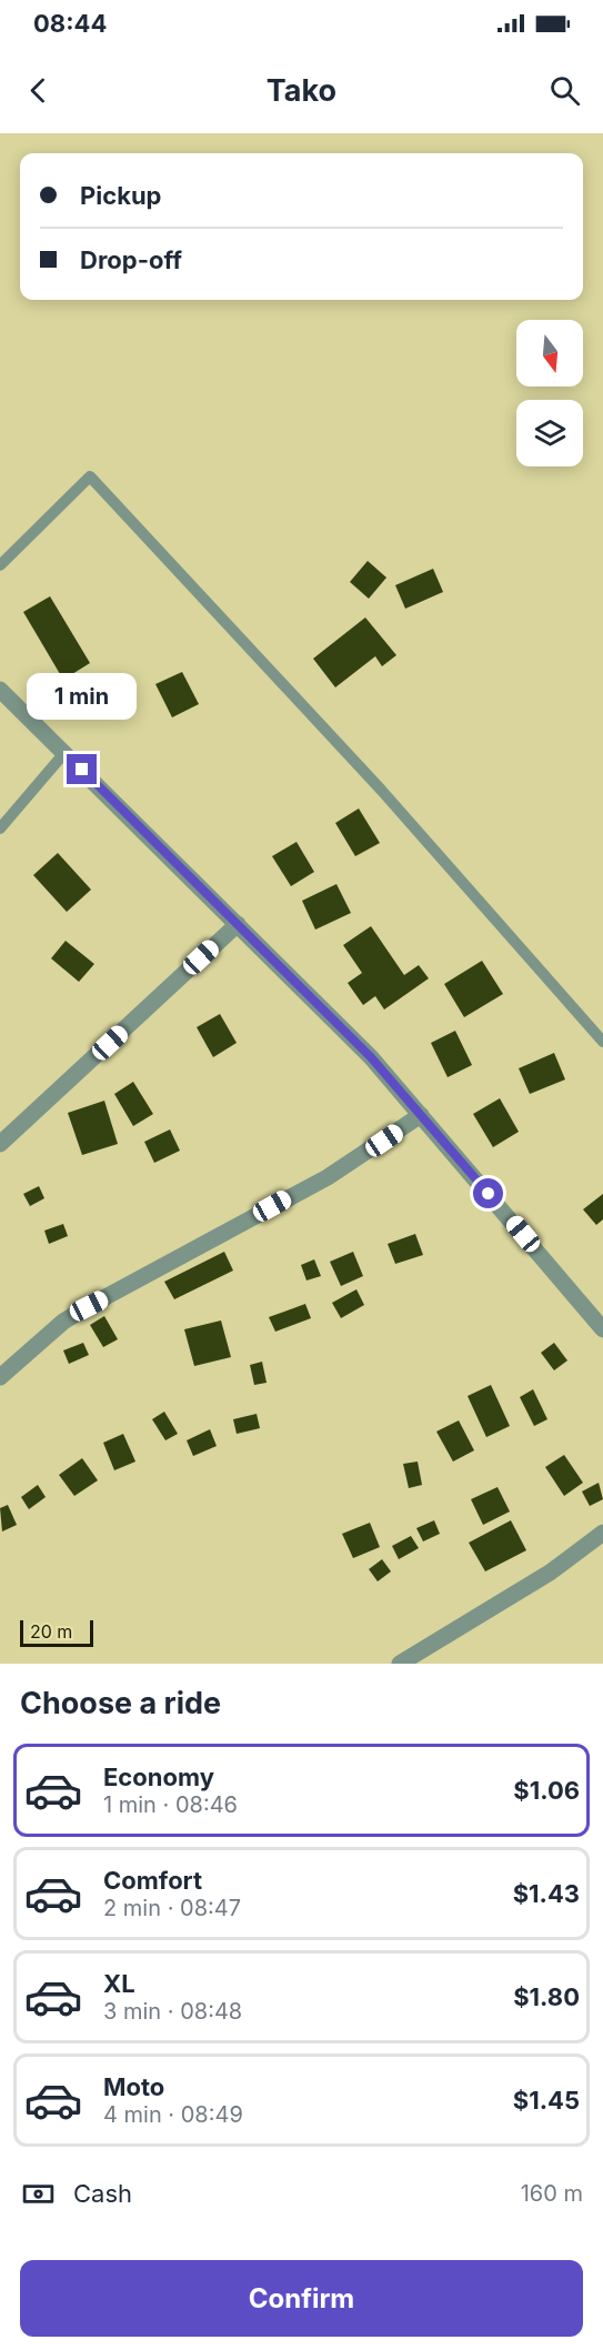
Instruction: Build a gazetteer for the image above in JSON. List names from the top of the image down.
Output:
{
  "scale_bar": "20 m",
  "north": "bottom",
  "page": {
    "status": "08:44",
    "header": "Tako",
    "banner": ["Pickup", "Drop-off"],
    "bubble": "1 min",
    "scale": "20 m",
    "heading": "Choose a ride",
    "list": [
      {
        "name": "Economy",
        "note": "1 min · 08:46",
        "value": "$1.06"
      },
      {
        "name": "Comfort",
        "note": "2 min · 08:47",
        "value": "$1.43"
      },
      {
        "name": "XL",
        "note": "3 min · 08:48",
        "value": "$1.80"
      },
      {
        "name": "Moto",
        "note": "4 min · 08:49",
        "value": "$1.45"
      }
    ],
    "pay": ["Cash", "160 m"],
    "buttons": "Confirm"
  }
}
